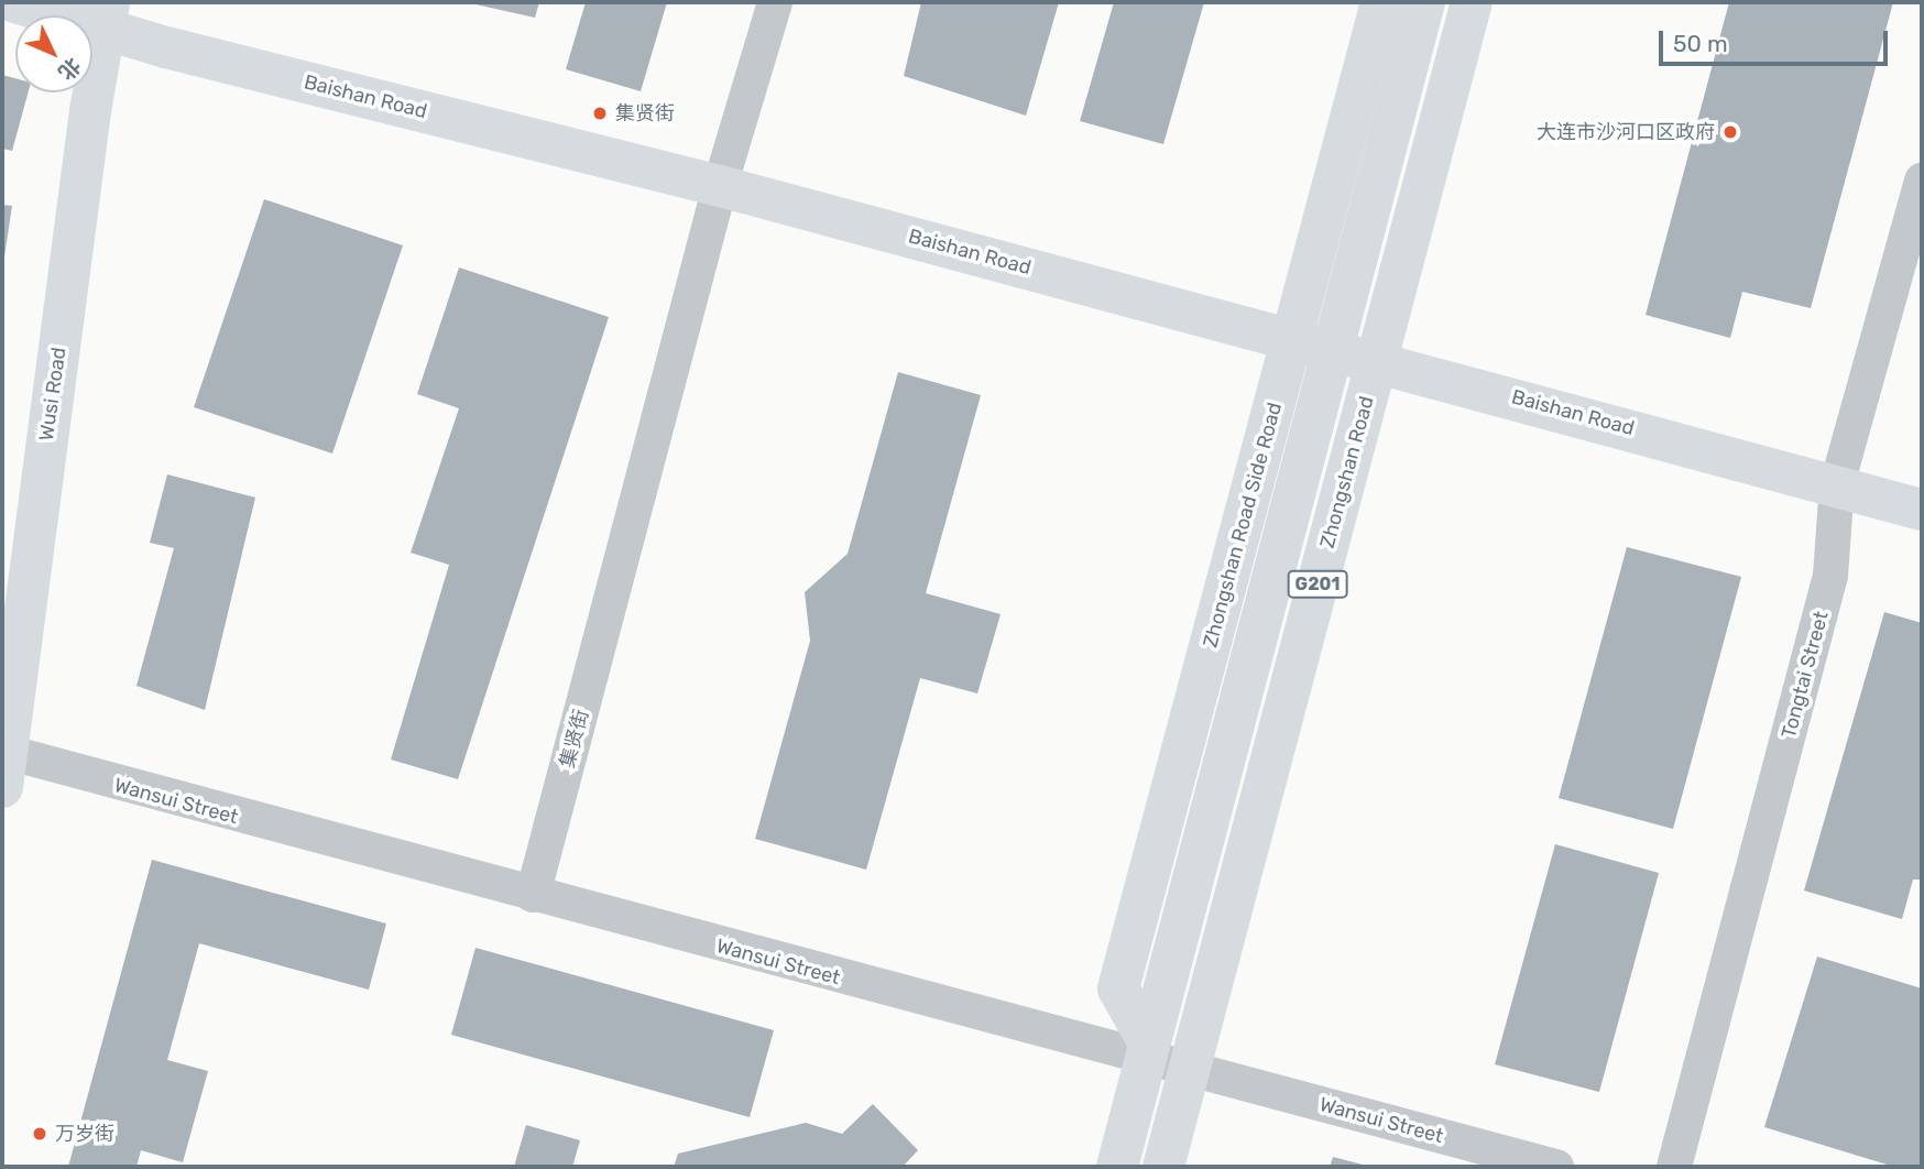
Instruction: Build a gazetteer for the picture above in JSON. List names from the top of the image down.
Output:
{
  "streets": {
    "main road": [
      "Baishan Road",
      "Wusi Road",
      "Zhongshan Road",
      "Zhongshan Road Side Road",
      "G201"
    ],
    "street": ["Tongtai Street", "集贤街", "Wansui Street"]
  },
  "crossings": [
    ["Baishan Road", "Wusi Road"],
    ["Baishan Road", "Zhongshan Road"],
    ["Baishan Road", "Zhongshan Road Side Road"],
    ["Baishan Road", "G201"],
    ["Baishan Road", "Tongtai Street"],
    ["Baishan Road", "集贤街"],
    ["Wusi Road", "Wansui Street"],
    ["Zhongshan Road", "Wansui Street"],
    ["Zhongshan Road Side Road", "G201"],
    ["Zhongshan Road Side Road", "Wansui Street"],
    ["G201", "Wansui Street"],
    ["集贤街", "Wansui Street"]
  ],
  "places": ["集贤街", "大连市沙河口区政府", "万岁街"],
  "scale_bar": "50 m",
  "north": "bottom right"
}
